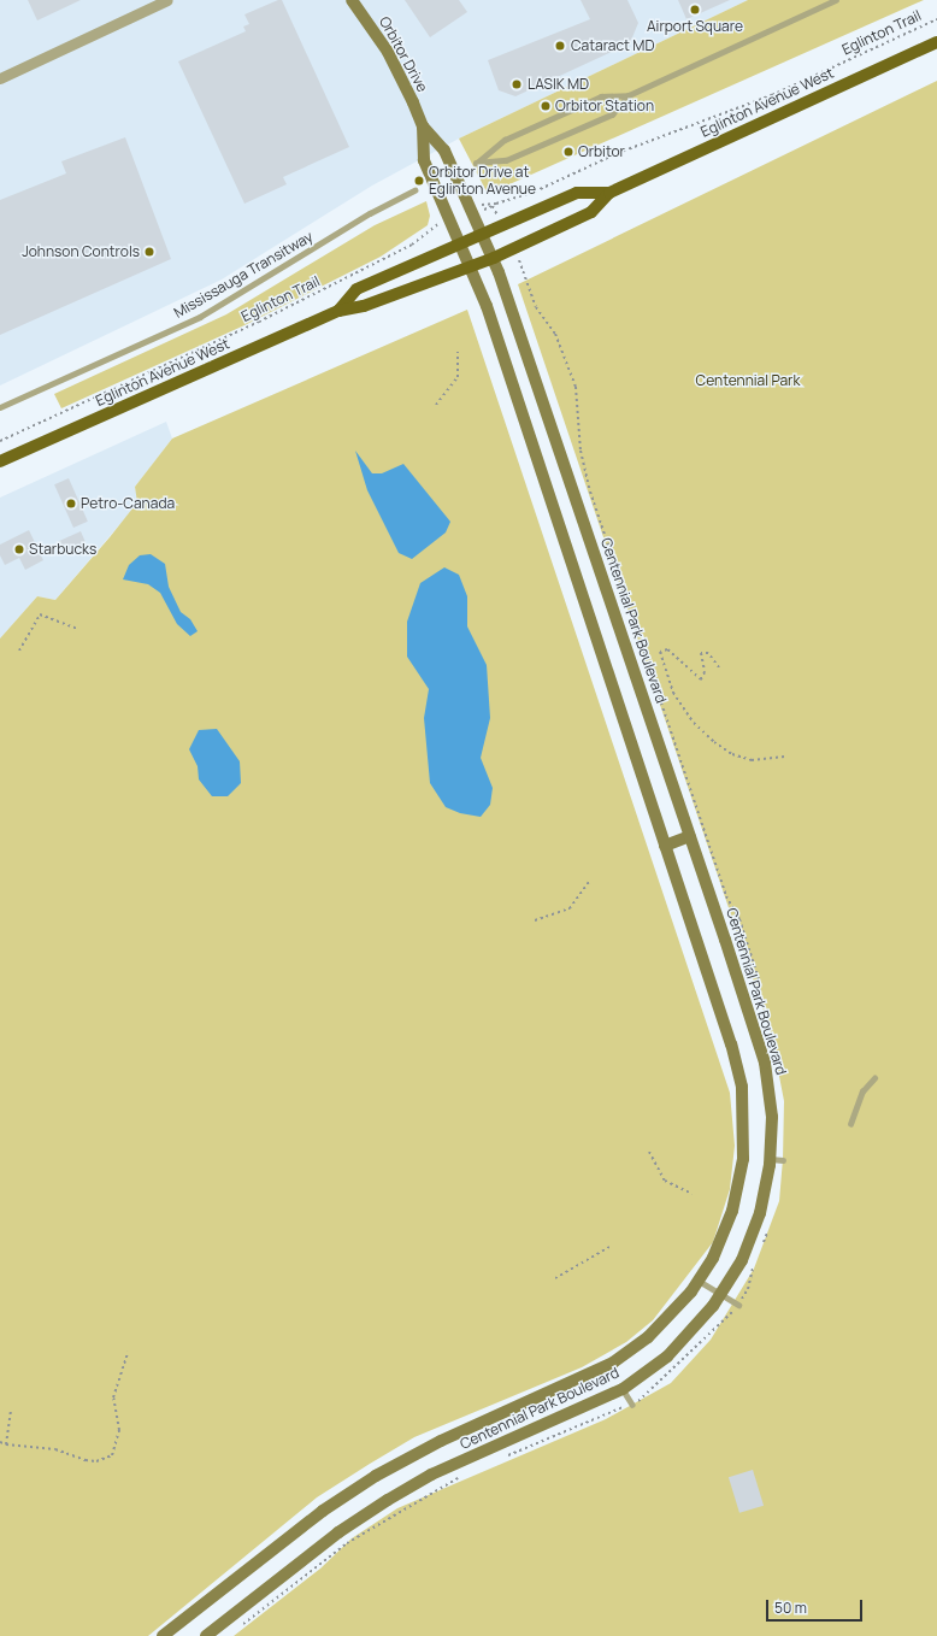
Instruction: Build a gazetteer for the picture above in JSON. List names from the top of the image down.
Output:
{
  "streets": {
    "main road": ["Eglinton Avenue West"],
    "street": ["Orbitor Drive", "Centennial Park Boulevard"],
    "lane": ["Mississauga Transitway"],
    "path": ["Eglinton Trail"]
  },
  "crossings": [
    ["Orbitor Drive", "Eglinton Avenue West"],
    ["Orbitor Drive", "Centennial Park Boulevard"],
    ["Eglinton Avenue West", "Centennial Park Boulevard"]
  ],
  "parks": ["Centennial Park"],
  "places": [
    "Airport Square",
    "Cataract MD",
    "LASIK MD",
    "Orbitor Station",
    "Orbitor",
    "Orbitor Drive at Eglinton Avenue",
    "Johnson Controls",
    "Petro-Canada",
    "Starbucks"
  ],
  "scale_bar": "50 m"
}
